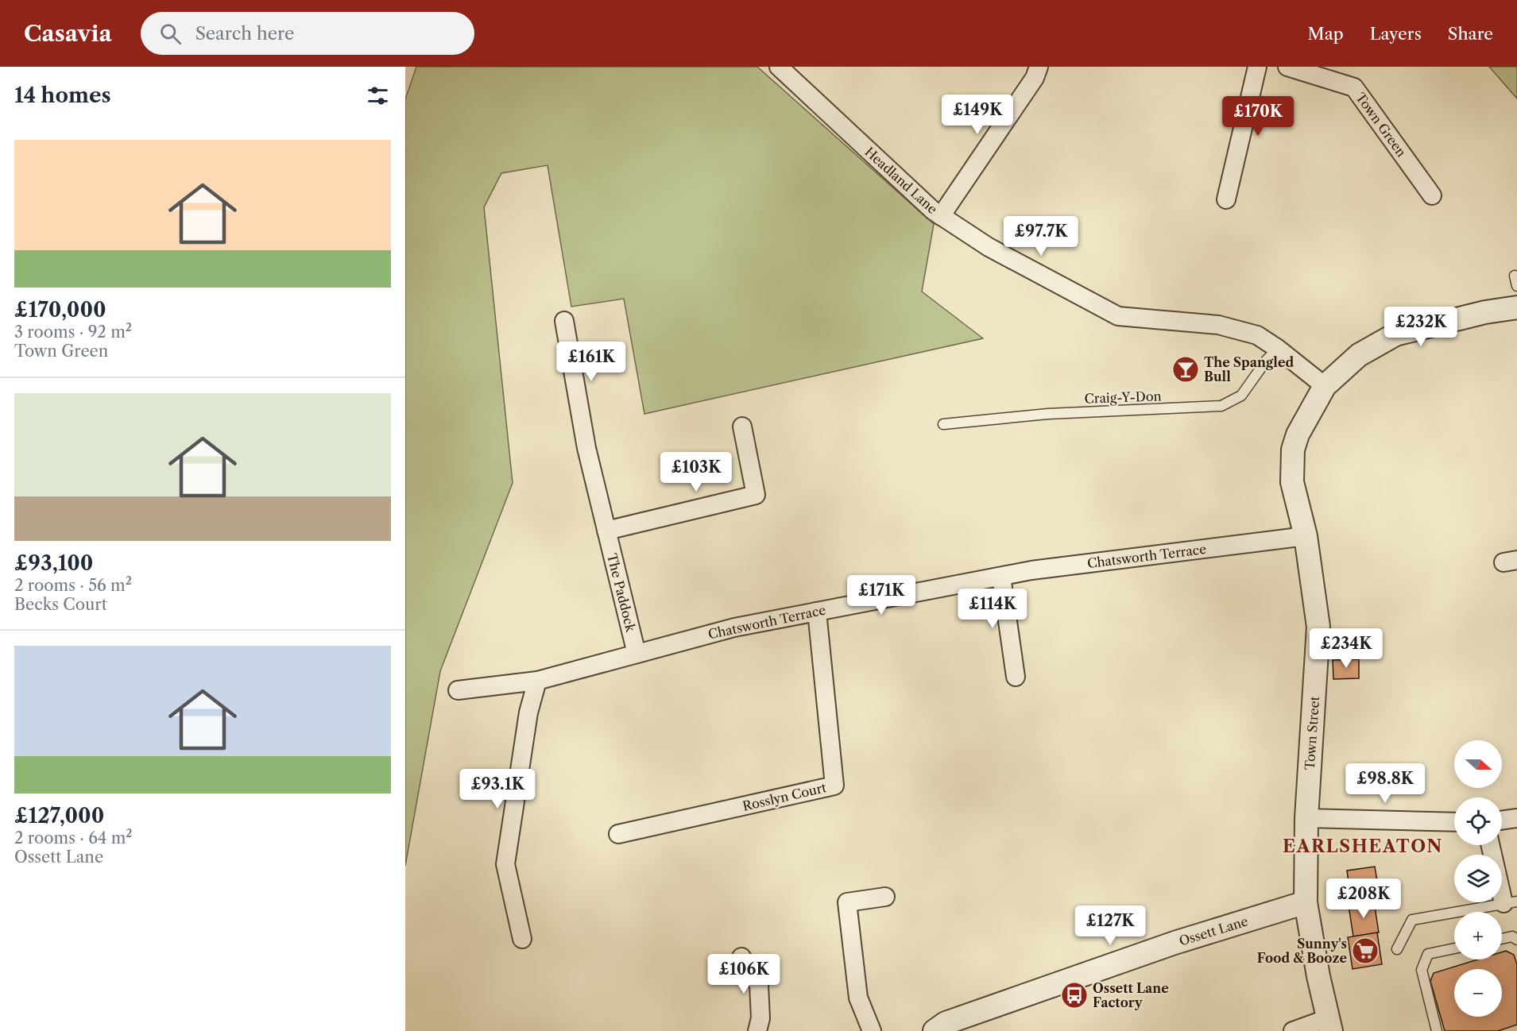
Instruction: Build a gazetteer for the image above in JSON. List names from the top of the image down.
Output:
{
  "streets": {
    "street": [
      "Town Green",
      "Headland Lane",
      "Chatsworth Terrace",
      "The Paddock",
      "Town Street",
      "Rosslyn Court",
      "Ossett Lane"
    ],
    "lane": ["Craig-Y-Don"]
  },
  "crossings": [
    ["Headland Lane", "Craig-Y-Don"],
    ["Headland Lane", "Town Street"],
    ["Chatsworth Terrace", "The Paddock"],
    ["Chatsworth Terrace", "Town Street"],
    ["Chatsworth Terrace", "Rosslyn Court"],
    ["Town Street", "Ossett Lane"]
  ],
  "districts": ["EARLSHEATON"],
  "places": {
    "bar": ["The Spangled Bull"],
    "supermarket": ["Sunny's Food & Booze"],
    "bus stop": ["Ossett Lane Factory"]
  },
  "north": "right",
  "page": {
    "header": "Casavia",
    "search": "Search here",
    "nav": ["Map", "Layers", "Share"],
    "heading": "14 homes",
    "price": [
      "£149K",
      "£170K",
      "£97.7K",
      "£232K",
      "£161K",
      "£103K",
      "£171K",
      "£114K",
      "£234K",
      "£98.8K",
      "£93.1K",
      "£208K",
      "£127K",
      "£106K"
    ],
    "list": [
      {
        "name": "£170,000",
        "note": "3 rooms · 92 m² · Town Green"
      },
      {
        "name": "£93,100",
        "note": "2 rooms · 56 m² · Becks Court"
      },
      {
        "name": "£127,000",
        "note": "2 rooms · 64 m² · Ossett Lane"
      }
    ],
    "map_buttons": ["+", "−"]
  }
}
